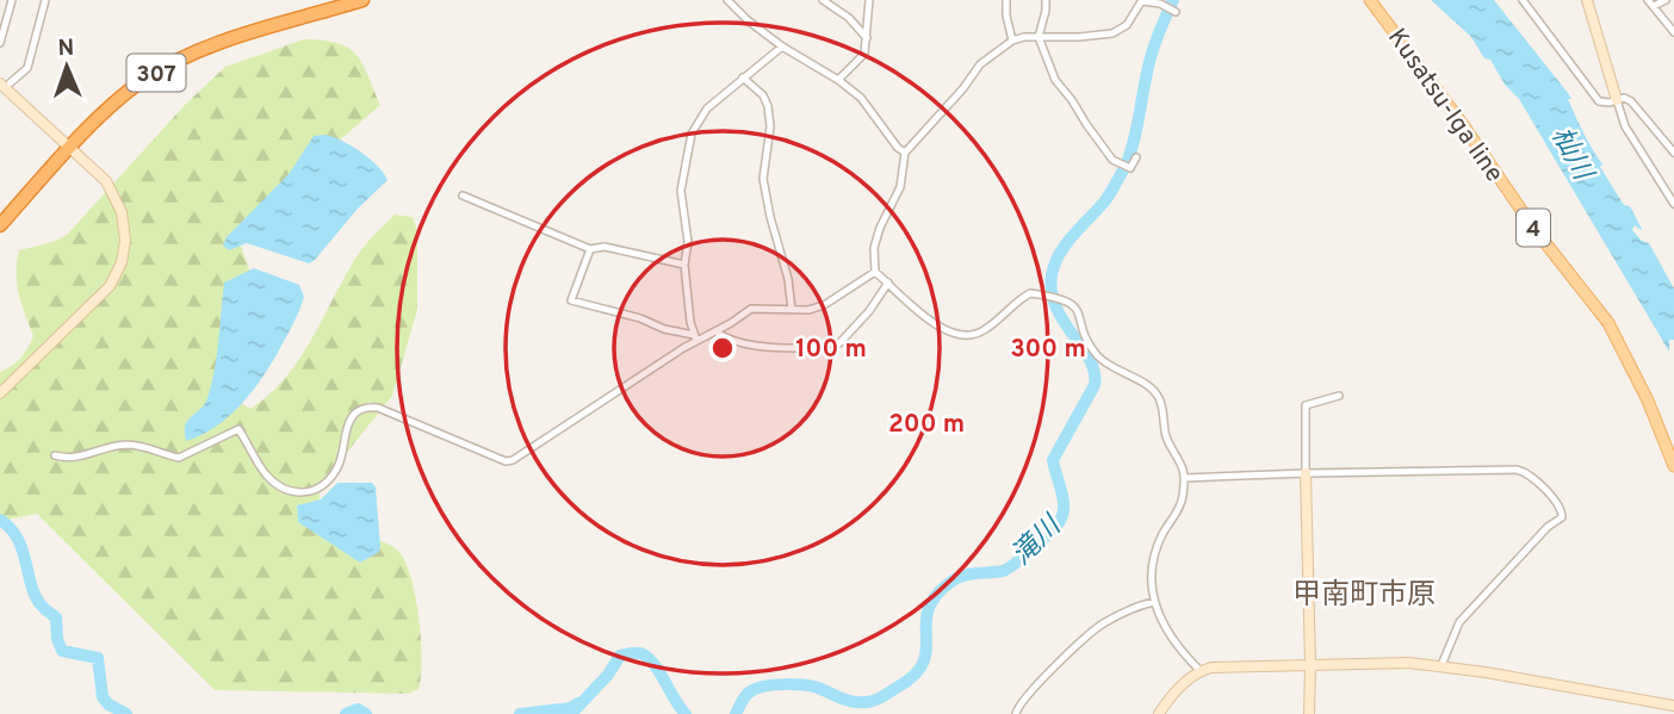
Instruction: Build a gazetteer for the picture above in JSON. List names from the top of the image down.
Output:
{
  "streets": {
    "highway": ["307"],
    "main road": ["Kusatsu-Iga line", "4"]
  },
  "districts": ["甲南町市原"],
  "water": ["杣川", "滝川"],
  "north": "top",
  "rings": ["100 m", "300 m", "200 m"]
}
